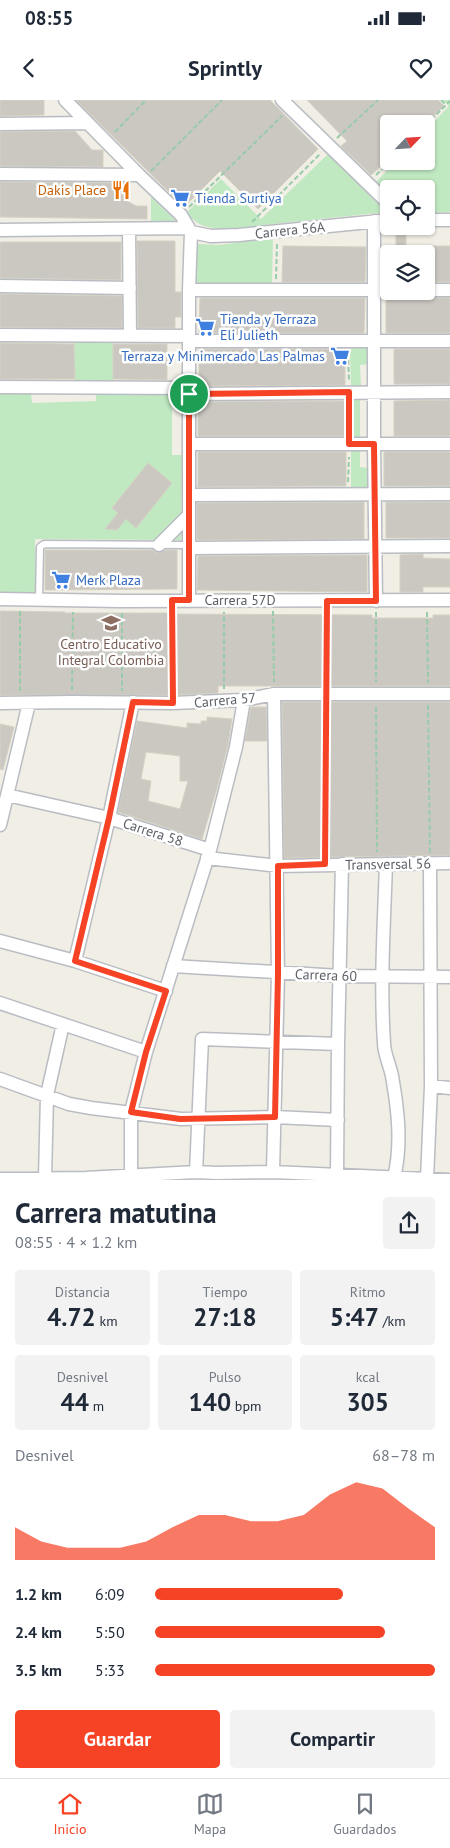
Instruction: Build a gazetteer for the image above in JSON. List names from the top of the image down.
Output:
{
  "streets": {
    "street": [
      "Carrera 56A",
      "Carrera 57D",
      "Carrera 57",
      "Carrera 58",
      "Transversal 56",
      "Carrera 60"
    ]
  },
  "crossings": [
    ["Carrera 58", "Transversal 56"]
  ],
  "places": {
    "restaurant": ["Dakis Place"],
    "supermarket": [
      "Tienda Surtiya",
      "Tienda y Terraza Eli Julieth",
      "Terraza y Minimercado Las Palmas",
      "Merk Plaza"
    ],
    "school or university": ["Centro Educativo Integral Colombia"]
  },
  "north": "top right",
  "page": {
    "status": "08:55",
    "header": "Sprintly",
    "heading": ["Carrera matutina", "08:55 · 4 × 1.2 km"],
    "stats": [
      ["Distancia", "4.72 km"],
      ["Tiempo", "27:18"],
      ["Ritmo", "5:47 /km"],
      ["Desnivel", "44 m"],
      ["Pulso", "140 bpm"],
      ["kcal", "305"]
    ],
    "chart": ["Desnivel", "68–78 m"],
    "list": [
      {
        "name": "1.2 km",
        "note": "6:09"
      },
      {
        "name": "2.4 km",
        "note": "5:50"
      },
      {
        "name": "3.5 km",
        "note": "5:33"
      }
    ],
    "buttons": ["Guardar", "Compartir"],
    "tabs": ["Inicio", "Mapa", "Guardados"]
  }
}
